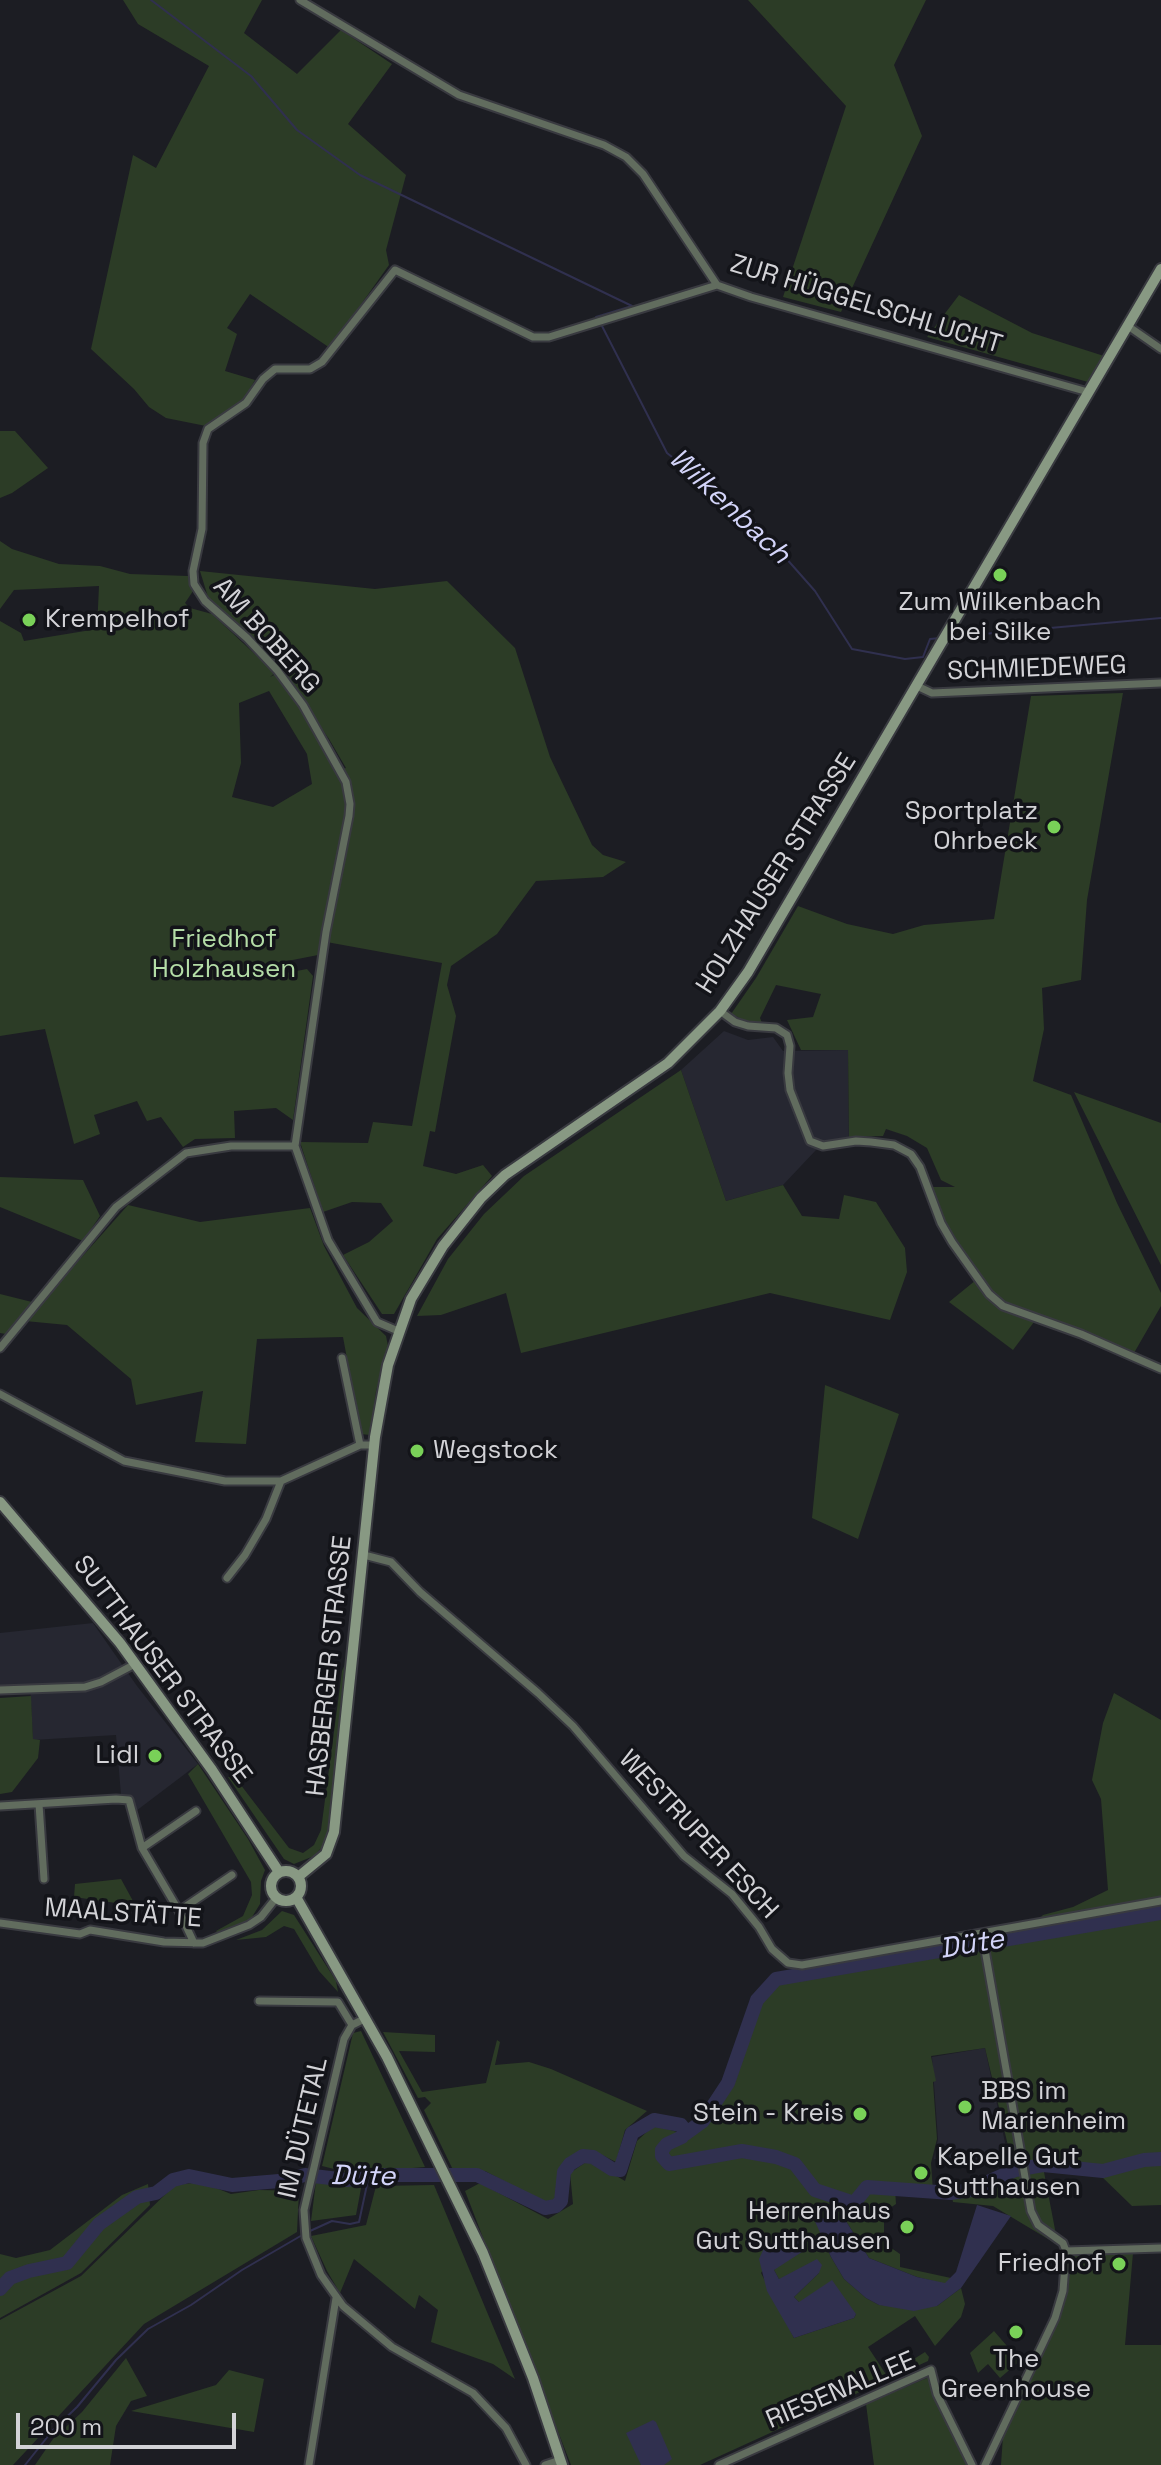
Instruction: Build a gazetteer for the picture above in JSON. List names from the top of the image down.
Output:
{
  "streets": {
    "street": [
      "ZUR HÜGGELSCHLUCHT",
      "AM BOBERG",
      "SCHMIEDEWEG",
      "HOLZHAUSER STRASSE",
      "HASBERGER STRASSE",
      "SUTTHAUSER STRASSE",
      "WESTRUPER ESCH",
      "MAALSTÄTTE",
      "IM DÜTETAL",
      "RIESENALLEE"
    ]
  },
  "crossings": [
    ["ZUR HÜGGELSCHLUCHT", "AM BOBERG"],
    ["ZUR HÜGGELSCHLUCHT", "HOLZHAUSER STRASSE"],
    ["AM BOBERG", "HOLZHAUSER STRASSE"],
    ["SCHMIEDEWEG", "HOLZHAUSER STRASSE"],
    ["HOLZHAUSER STRASSE", "HASBERGER STRASSE"],
    ["HASBERGER STRASSE", "SUTTHAUSER STRASSE"],
    ["HASBERGER STRASSE", "WESTRUPER ESCH"],
    ["HASBERGER STRASSE", "MAALSTÄTTE"],
    ["SUTTHAUSER STRASSE", "MAALSTÄTTE"]
  ],
  "water": ["Wilkenbach", "Düte"],
  "parks": ["Friedhof Holzhausen"],
  "places": [
    "Zum Wilkenbach bei Silke",
    "Krempelhof",
    "Sportplatz Ohrbeck",
    "Wegstock",
    "Lidl",
    "BBS im Marienheim",
    "Stein - Kreis",
    "Kapelle Gut Sutthausen",
    "Herrenhaus Gut Sutthausen",
    "Friedhof",
    "The Greenhouse"
  ],
  "scale_bar": "200 m"
}
